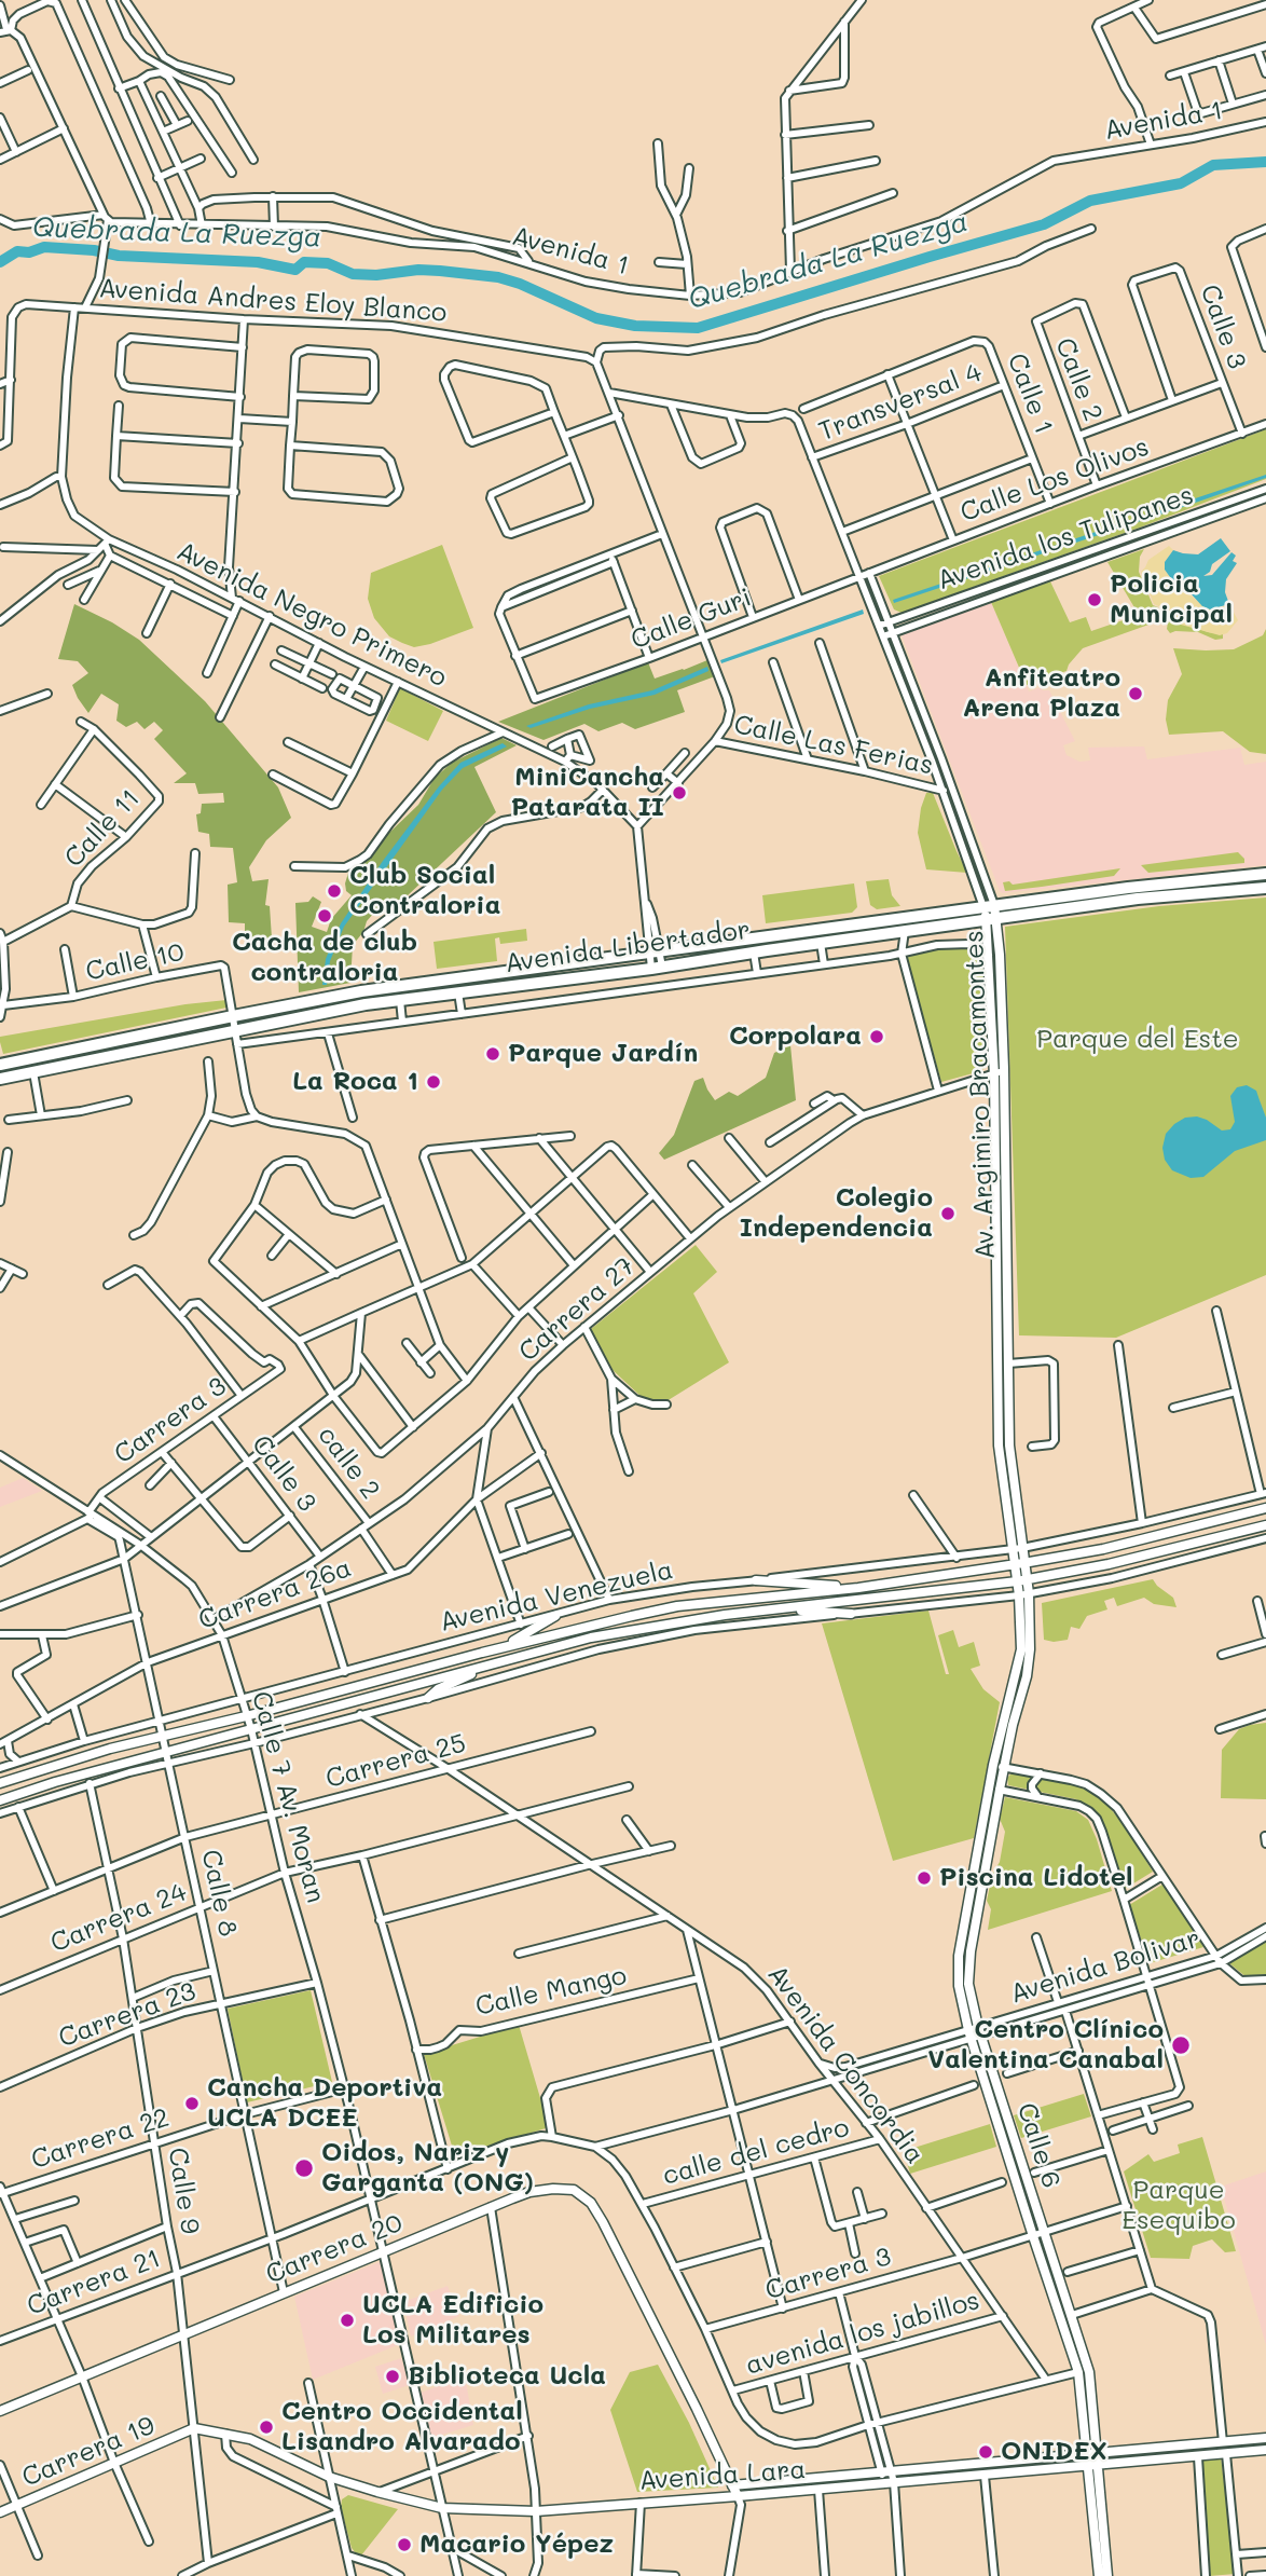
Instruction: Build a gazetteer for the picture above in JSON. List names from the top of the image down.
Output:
{
  "streets": {
    "main road": ["Avenida Libertador"],
    "street": [
      "Avenida 1",
      "Avenida Andres Eloy Blanco",
      "Calle 3",
      "Calle 2",
      "Calle 1",
      "Transversal 4",
      "Calle Los Olivos",
      "Avenida los Tulipanes",
      "Avenida Negro Primero",
      "Calle Guri",
      "Calle Las Ferias",
      "Calle 11",
      "Calle 10",
      "Av. Argimiro Bracamontes",
      "Carrera 27",
      "Carrera 3",
      "calle 2",
      "Carrera 26a",
      "Avenida Venezuela",
      "Carrera 25",
      "Calle 7 Av. Moran",
      "Calle 8",
      "Carrera 24",
      "Avenida Bolivar",
      "Calle Mango",
      "Carrera 23",
      "Avenida Concordia",
      "Carrera 22",
      "Calle 6",
      "calle del cedro",
      "Calle 9",
      "Carrera 20",
      "Carrera 21",
      "avenida los jabillos",
      "Carrera 19",
      "Avenida Lara"
    ]
  },
  "crossings": [
    ["Avenida Andres Eloy Blanco", "Avenida Negro Primero"],
    ["Calle 3", "Calle Los Olivos"],
    ["Calle 3", "Carrera 27"],
    ["Calle 3", "Carrera 3"],
    ["Calle 2", "Calle Los Olivos"],
    ["Calle 1", "Transversal 4"],
    ["Calle 1", "Calle Los Olivos"],
    ["Calle Los Olivos", "Calle Guri"],
    ["Calle Los Olivos", "Av. Argimiro Bracamontes"],
    ["Avenida los Tulipanes", "Av. Argimiro Bracamontes"],
    ["Avenida Libertador", "Calle 10"],
    ["Avenida Libertador", "Av. Argimiro Bracamontes"],
    ["Av. Argimiro Bracamontes", "Carrera 27"],
    ["Av. Argimiro Bracamontes", "Avenida Venezuela"],
    ["Carrera 27", "calle 2"],
    ["Carrera 27", "Calle 7 Av. Moran"],
    ["Carrera 3", "Calle 7 Av. Moran"],
    ["Carrera 3", "Calle 8"],
    ["Carrera 3", "Avenida Concordia"],
    ["Carrera 3", "Calle 6"],
    ["Carrera 26a", "Calle 7 Av. Moran"],
    ["Carrera 26a", "Calle 8"],
    ["Avenida Venezuela", "Calle 7 Av. Moran"],
    ["Avenida Venezuela", "Calle 8"],
    ["Avenida Venezuela", "Calle 6"],
    ["Carrera 25", "Calle 7 Av. Moran"],
    ["Carrera 25", "Calle 8"],
    ["Carrera 25", "Avenida Concordia"],
    ["Carrera 25", "Calle 9"],
    ["Calle 7 Av. Moran", "Calle 8"],
    ["Calle 7 Av. Moran", "Carrera 24"],
    ["Calle 7 Av. Moran", "Carrera 23"],
    ["Calle 7 Av. Moran", "Carrera 22"],
    ["Calle 7 Av. Moran", "Carrera 20"],
    ["Calle 7 Av. Moran", "Carrera 21"],
    ["Calle 7 Av. Moran", "Avenida Lara"],
    ["Calle 8", "Carrera 24"],
    ["Calle 8", "Carrera 23"],
    ["Calle 8", "Carrera 22"],
    ["Calle 8", "Carrera 20"],
    ["Calle 8", "Carrera 21"],
    ["Carrera 24", "Avenida Concordia"],
    ["Carrera 24", "Calle 9"],
    ["Avenida Bolivar", "Avenida Concordia"],
    ["Avenida Bolivar", "Calle 6"],
    ["Carrera 23", "Calle 9"],
    ["Avenida Concordia", "calle del cedro"],
    ["Avenida Concordia", "avenida los jabillos"],
    ["Carrera 22", "Calle 9"],
    ["Calle 6", "Avenida Lara"],
    ["Calle 9", "Carrera 20"],
    ["Calle 9", "Carrera 21"],
    ["Calle 9", "Carrera 19"],
    ["Calle 9", "Avenida Lara"],
    ["Carrera 20", "Avenida Lara"],
    ["Carrera 19", "Avenida Lara"]
  ],
  "water": ["Quebrada La Ruezga"],
  "parks": ["Parque del Este", "Parque Esequibo"],
  "places": [
    "Policia Municipal",
    "Anfiteatro Arena Plaza",
    "MiniCancha Patarata II",
    "Club Social Contraloria",
    "Cacha de club contraloria",
    "Corpolara",
    "Parque Jardín",
    "La Roca 1",
    "Colegio Independencia",
    "Piscina Lidotel",
    "Centro Clínico Valentina Canabal",
    "Cancha Deportiva UCLA DCEE",
    "Oidos, Nariz y Garganta (ONG)",
    "UCLA Edificio Los Militares",
    "Biblioteca Ucla",
    "Centro Occidental Lisandro Alvarado",
    "ONIDEX",
    "Macario Yépez"
  ]
}
